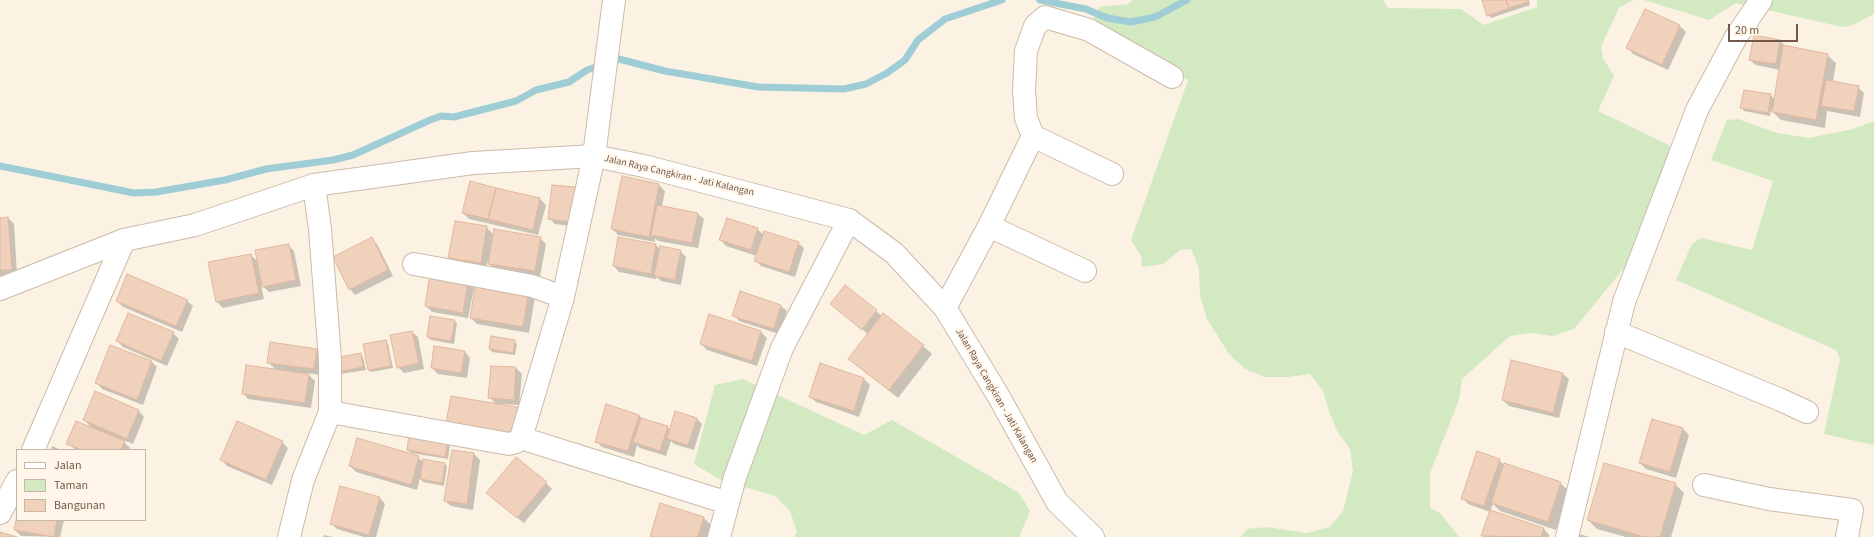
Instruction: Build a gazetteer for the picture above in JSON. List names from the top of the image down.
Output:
{
  "streets": {
    "street": ["Jalan Raya Cangkiran - Jati Kalangan"]
  },
  "legend": ["Jalan", "Taman", "Bangunan"],
  "scale_bar": "20 m"
}
